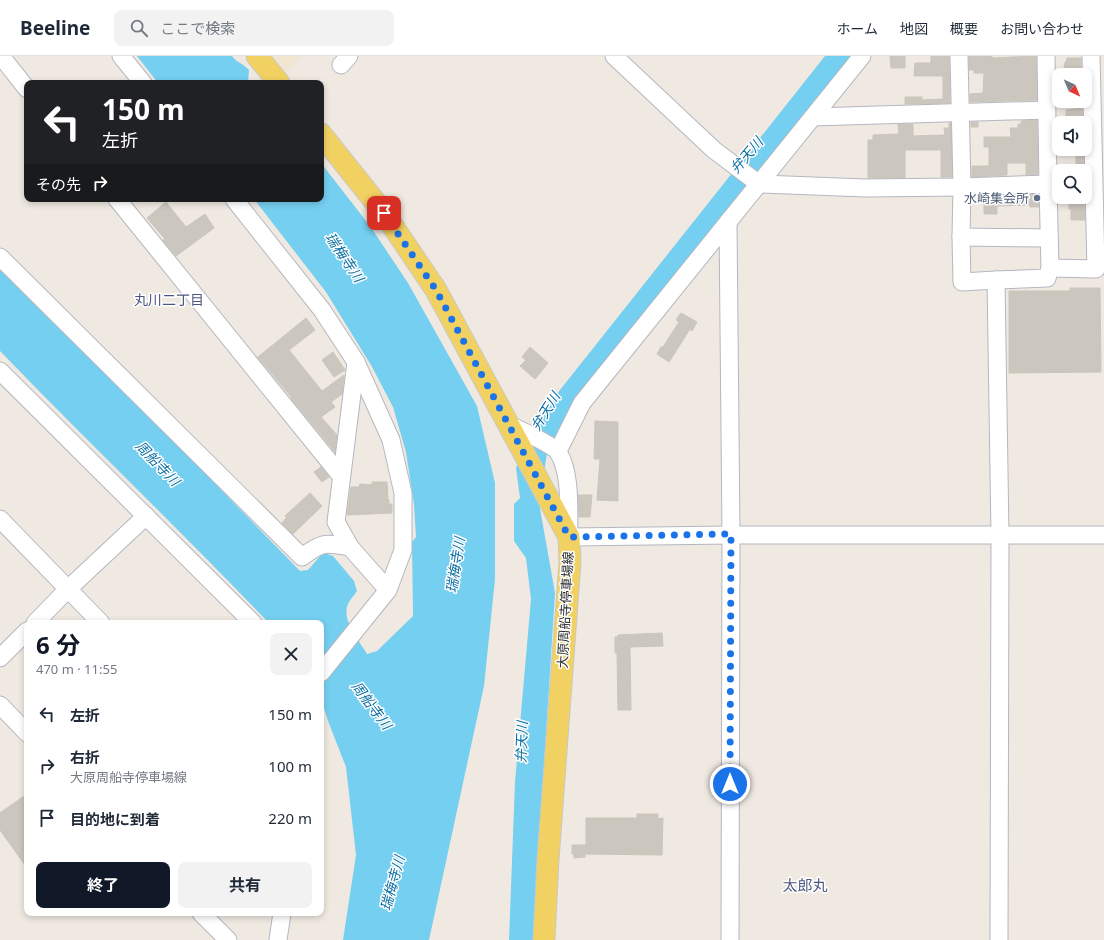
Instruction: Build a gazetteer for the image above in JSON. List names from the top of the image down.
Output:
{
  "streets": {
    "main road": ["大原周船寺停車場線"]
  },
  "districts": ["丸川二丁目", "太郎丸"],
  "water": ["弁天川", "瑞梅寺川", "周船寺川"],
  "places": ["水崎集会所"],
  "north": "bottom right",
  "page": {
    "header": "Beeline",
    "search": "ここで検索",
    "nav": [
      "ホーム",
      "地図",
      "概要",
      "お問い合わせ"
    ],
    "turn": ["150 m", "左折"],
    "then": "その先",
    "heading": ["6 分", "470 m · 11:55"],
    "list": [
      {
        "name": "左折",
        "value": "150 m"
      },
      {
        "name": "右折",
        "note": "大原周船寺停車場線",
        "value": "100 m"
      },
      {
        "name": "目的地に到着",
        "value": "220 m"
      }
    ],
    "buttons": ["終了", "共有"]
  }
}
